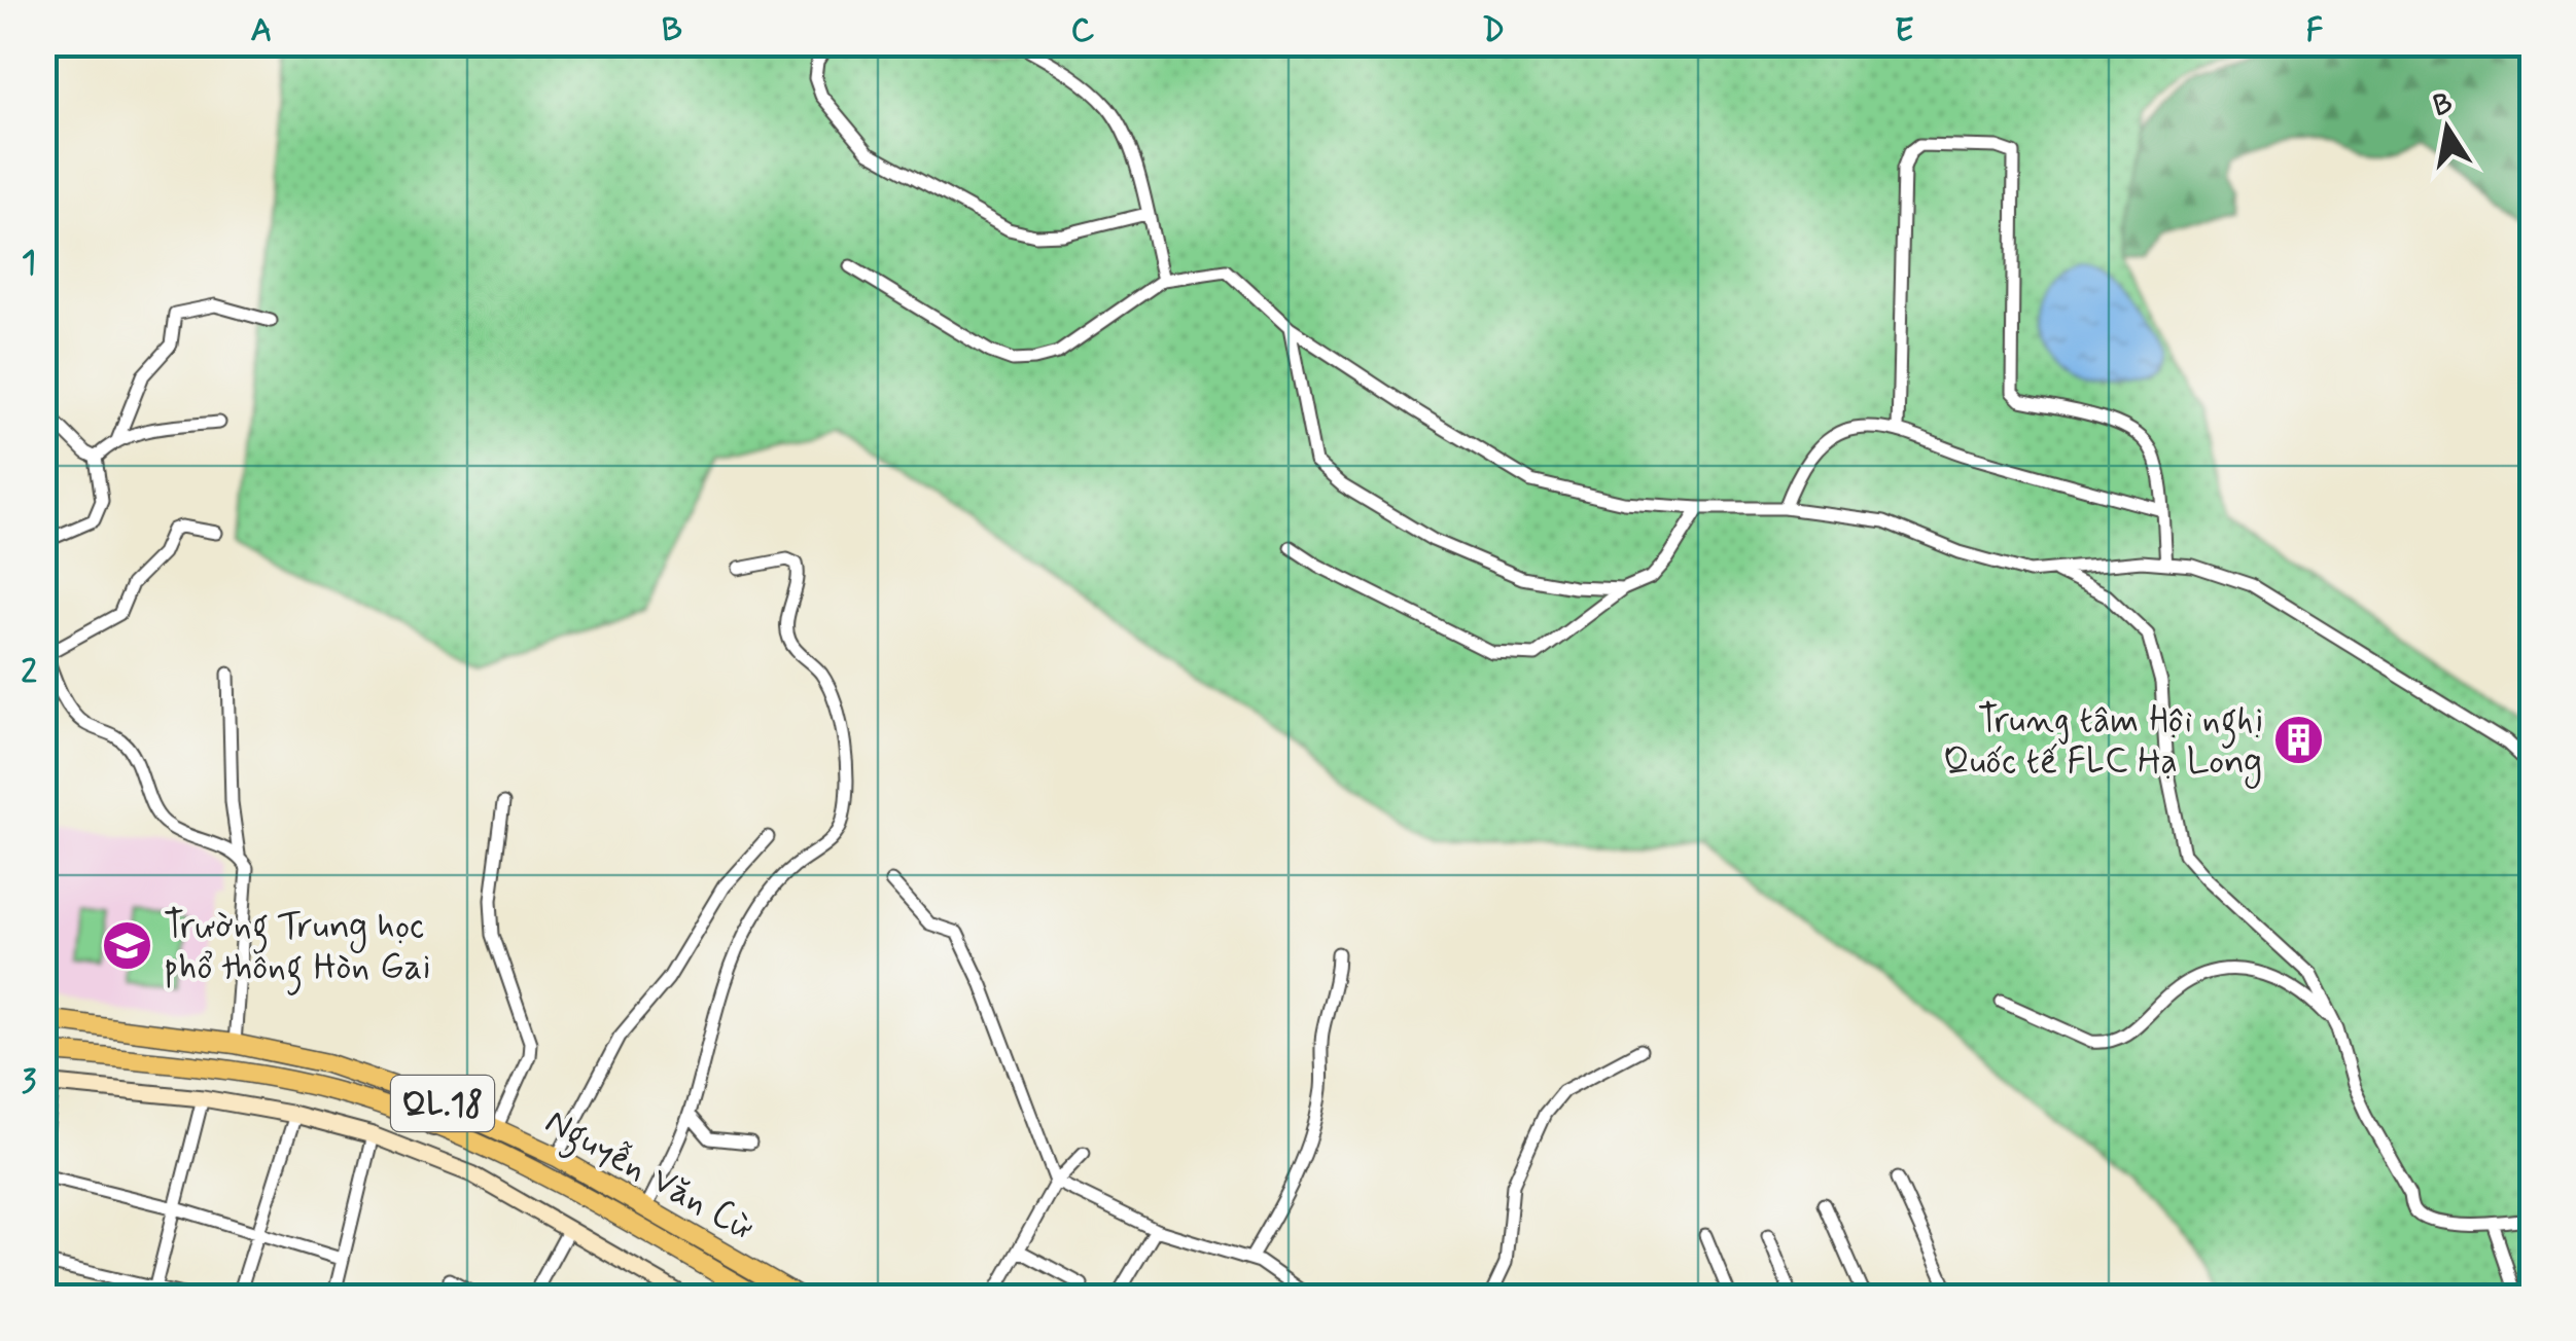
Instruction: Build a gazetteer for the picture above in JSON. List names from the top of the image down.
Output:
{
  "streets": {
    "main road": ["QL.18", "Nguyễn Văn Cừ"]
  },
  "places": {
    "building": ["Trung tâm Hội nghị Quốc tế FLC Hạ Long"],
    "school or university": ["Trường Trung học phổ thông Hòn Gai"]
  },
  "north": "top",
  "grid": {
    "columns": [
      "A",
      "B",
      "C",
      "D",
      "E",
      "F"
    ],
    "rows": ["1", "2", "3"]
  }
}
